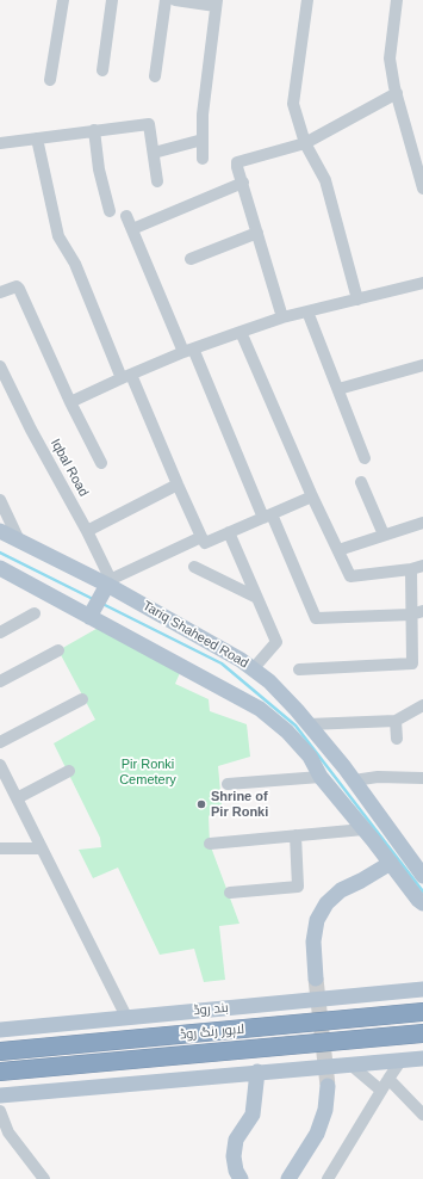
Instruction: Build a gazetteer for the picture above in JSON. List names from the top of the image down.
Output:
{
  "streets": {
    "highway": ["لاہور رنگ روڈ"],
    "main road": ["Tariq Shaheed Road", "بند روڈ"],
    "street": ["Iqbal Road"]
  },
  "crossings": [
    ["Iqbal Road", "Tariq Shaheed Road"]
  ],
  "parks": ["Pir Ronki Cemetery"],
  "places": ["Shrine of Pir Ronki"]
}
